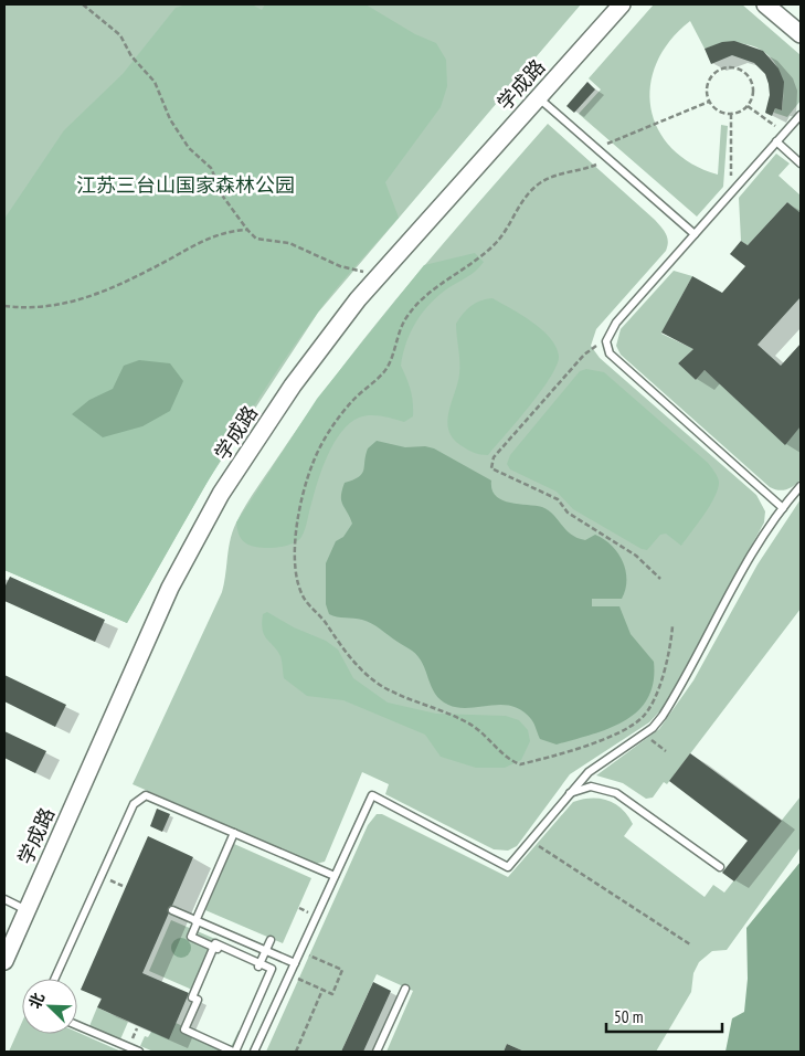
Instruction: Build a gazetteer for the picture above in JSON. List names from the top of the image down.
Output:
{
  "streets": {
    "street": ["学成路"]
  },
  "parks": ["江苏三台山国家森林公园"],
  "scale_bar": "50 m",
  "north": "top left"
}
